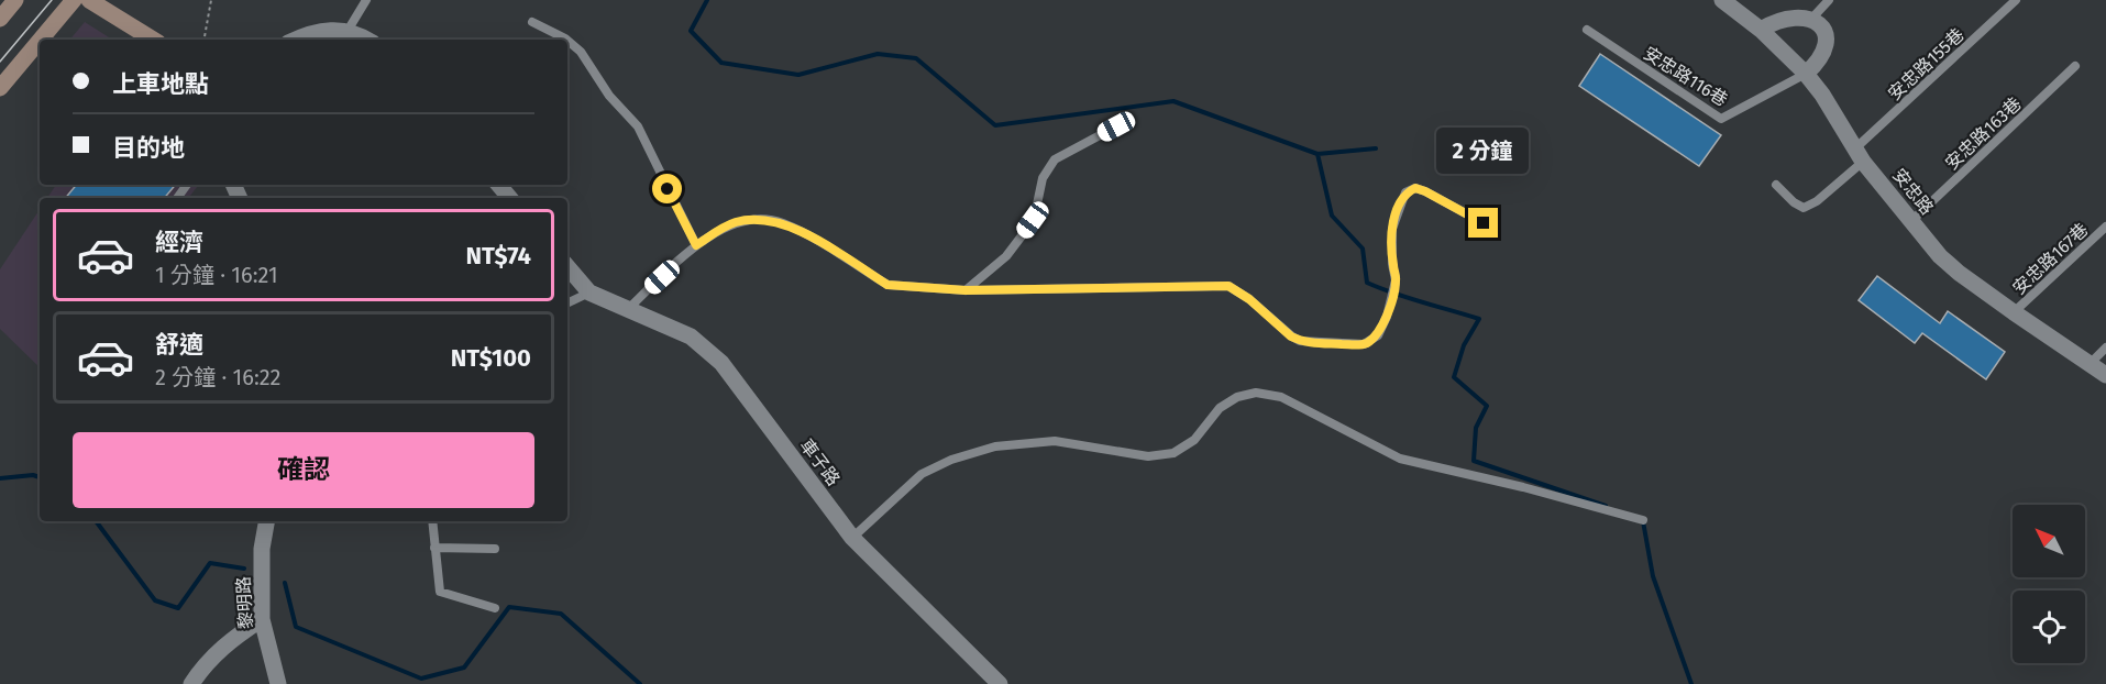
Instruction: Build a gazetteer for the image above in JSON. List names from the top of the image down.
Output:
{
  "streets": {
    "street": ["安忠路", "車子路", "黎明路"],
    "lane": [
      "安忠路155巷",
      "安忠路116巷",
      "安忠路163巷",
      "安忠路167巷"
    ]
  },
  "crossings": [
    ["安忠路155巷", "安忠路"],
    ["安忠路116巷", "安忠路"],
    ["安忠路163巷", "安忠路"],
    ["安忠路", "安忠路167巷"]
  ],
  "north": "top left",
  "page": {
    "banner": ["上車地點", "目的地"],
    "bubble": "2 分鐘",
    "list": [
      {
        "name": "經濟",
        "note": "1 分鐘 · 16:21",
        "value": "NT$74"
      },
      {
        "name": "舒適",
        "note": "2 分鐘 · 16:22",
        "value": "NT$100"
      }
    ],
    "buttons": "確認"
  }
}
